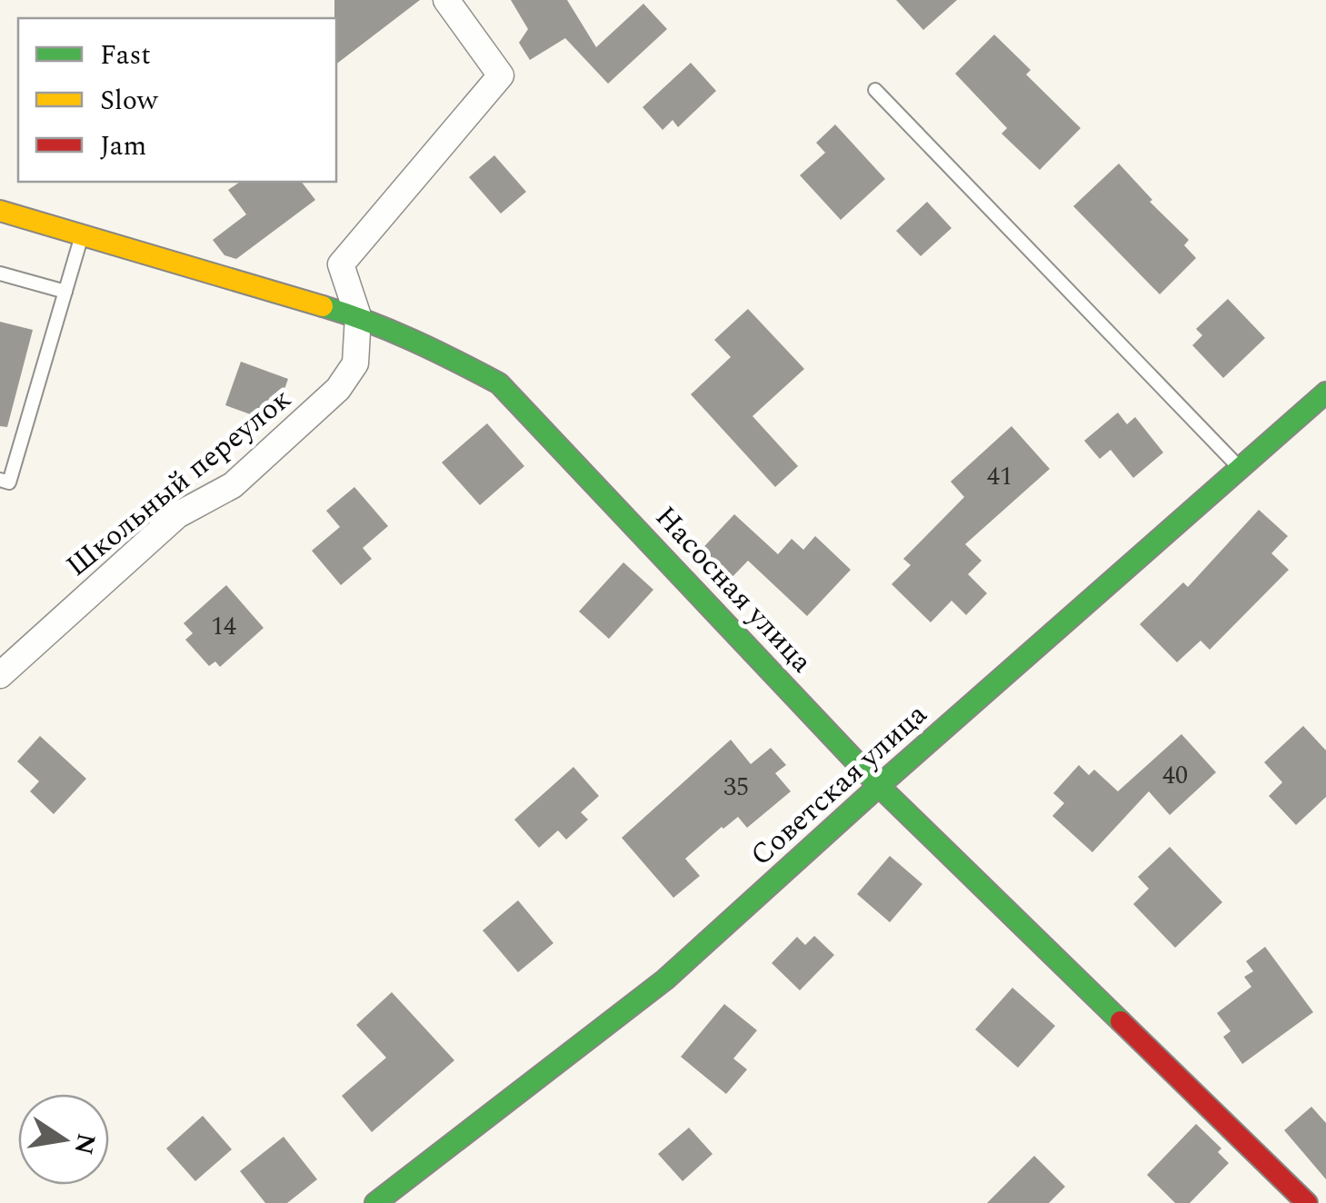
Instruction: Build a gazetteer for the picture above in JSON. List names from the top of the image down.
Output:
{
  "streets": {
    "street": ["Школьный переулок", "Насосная улица", "Советская улица"]
  },
  "crossings": [
    ["Школьный переулок", "Насосная улица"],
    ["Насосная улица", "Советская улица"]
  ],
  "house_numbers": [
    "41",
    "14",
    "40",
    "35"
  ],
  "legend": ["Fast", "Slow", "Jam"],
  "north": "right"
}
